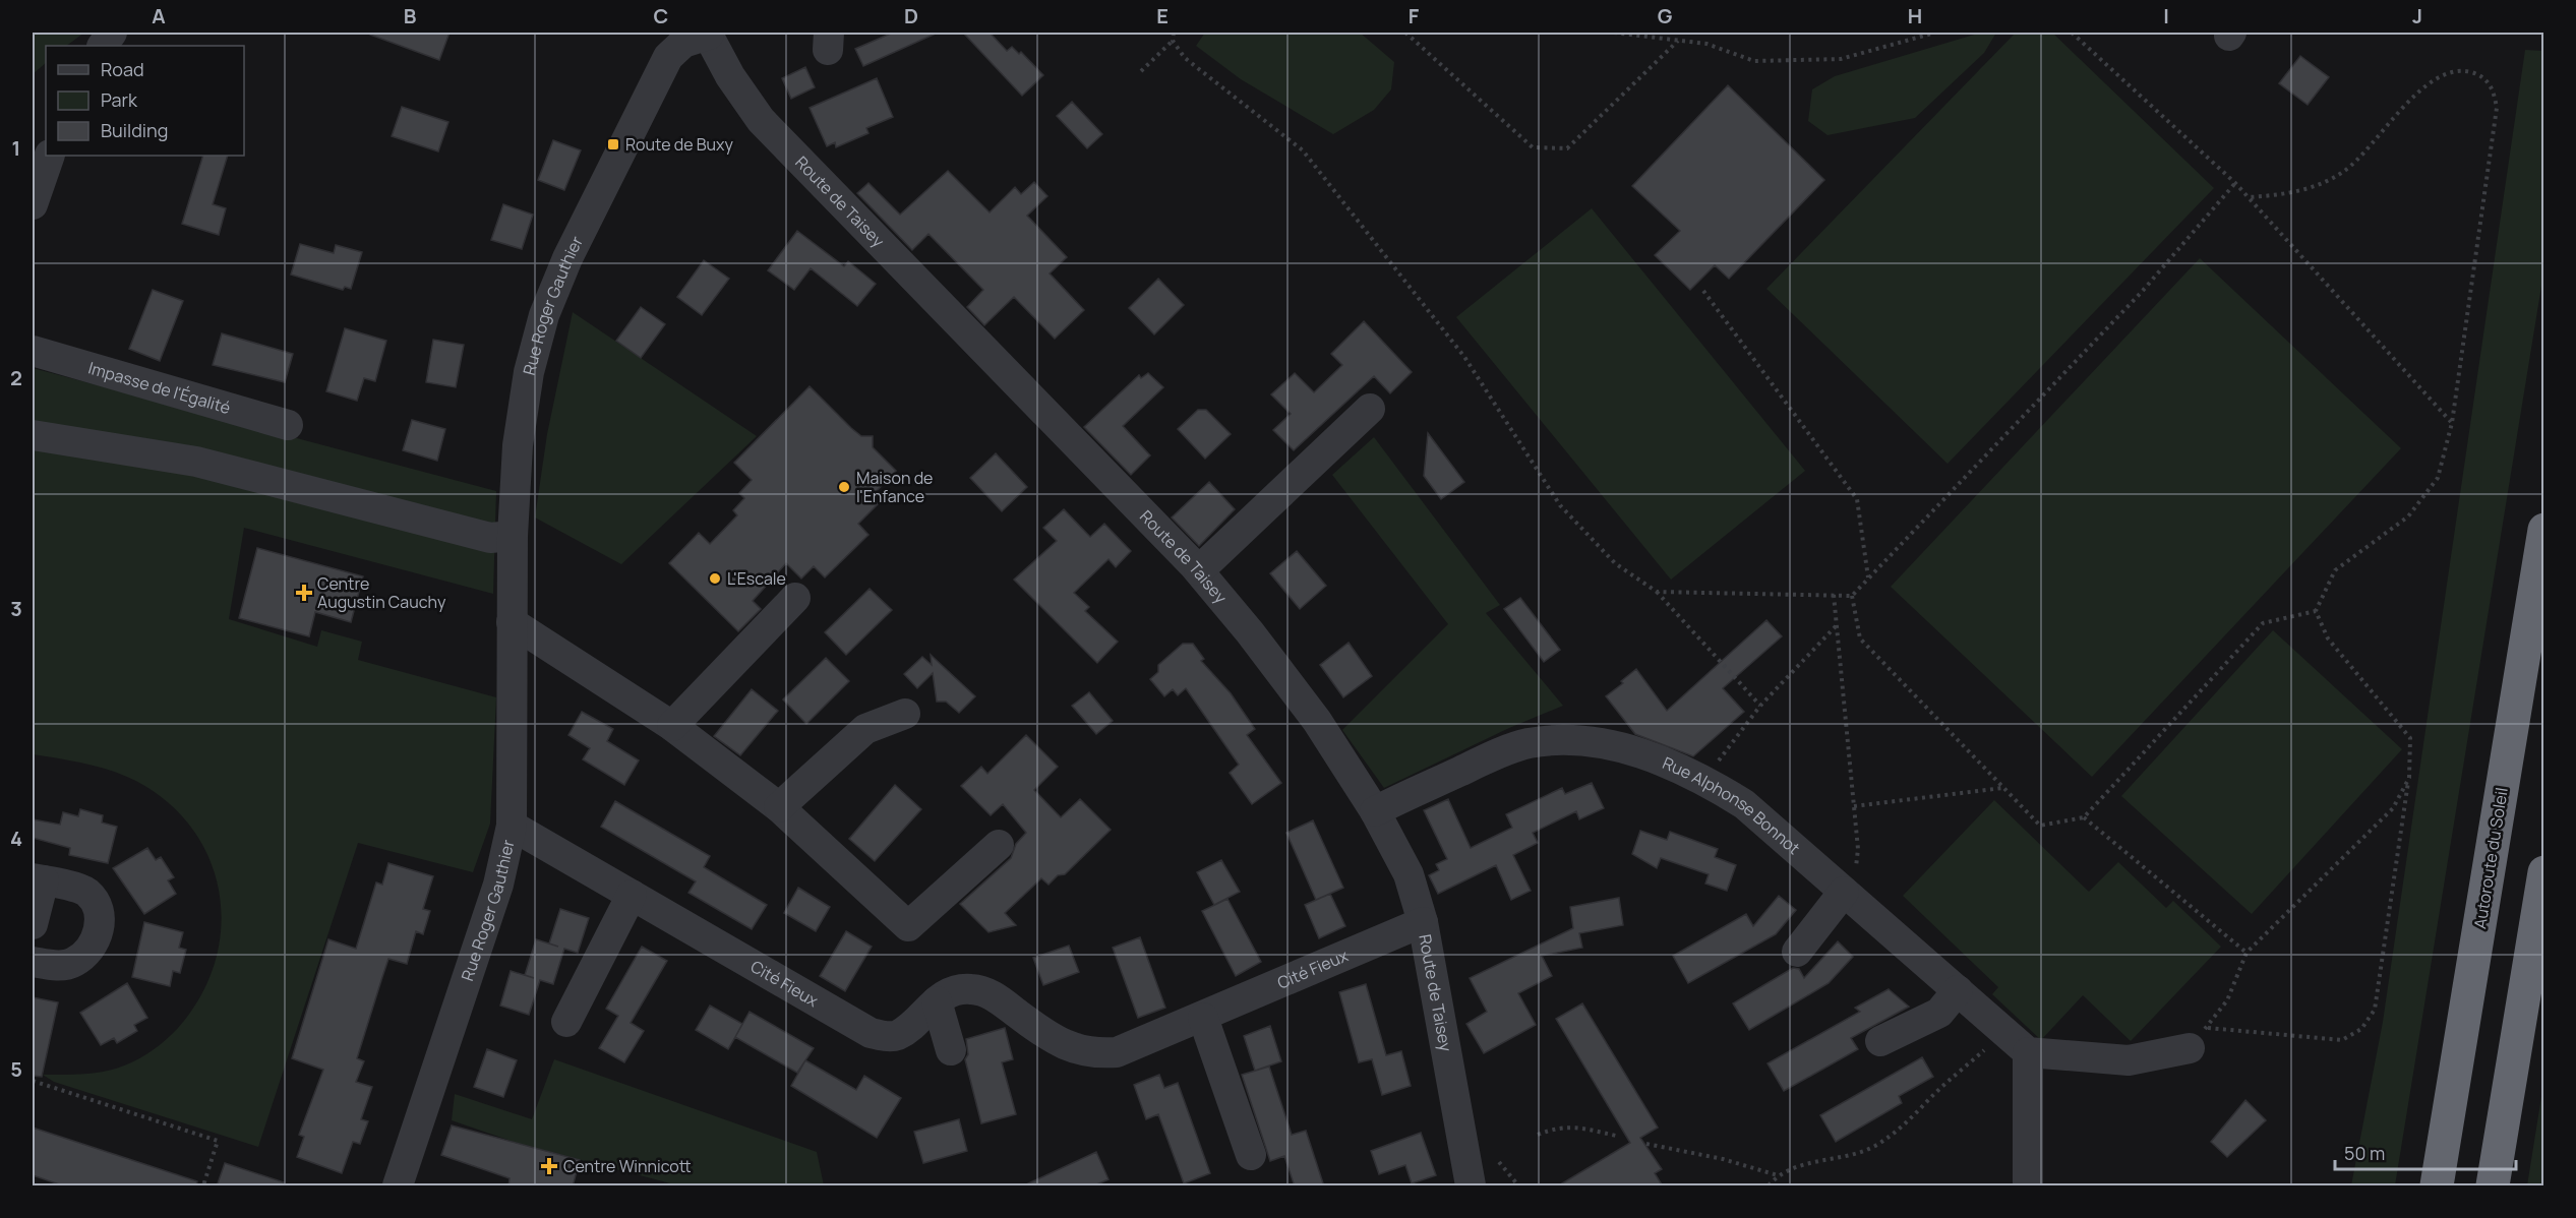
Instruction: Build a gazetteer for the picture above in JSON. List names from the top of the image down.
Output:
{
  "streets": {
    "highway": ["Autoroute du Soleil"],
    "street": [
      "Route de Taisey",
      "Rue Roger Gauthier",
      "Impasse de l'Égalité",
      "Rue Alphonse Bonnot",
      "Cité Fieux"
    ]
  },
  "crossings": [
    ["Route de Taisey", "Rue Roger Gauthier"],
    ["Route de Taisey", "Rue Alphonse Bonnot"],
    ["Route de Taisey", "Cité Fieux"],
    ["Rue Roger Gauthier", "Cité Fieux"]
  ],
  "places": {
    "transit": ["Route de Buxy"],
    "other": ["Maison de l'Enfance", "L'Escale"],
    "health": ["Centre Augustin Cauchy", "Centre Winnicott"]
  },
  "legend": ["Road", "Park", "Building"],
  "scale_bar": "50 m",
  "grid": {
    "columns": [
      "A",
      "B",
      "C",
      "D",
      "E",
      "F",
      "G",
      "H",
      "I",
      "J"
    ],
    "rows": [
      "1",
      "2",
      "3",
      "4",
      "5"
    ]
  }
}
